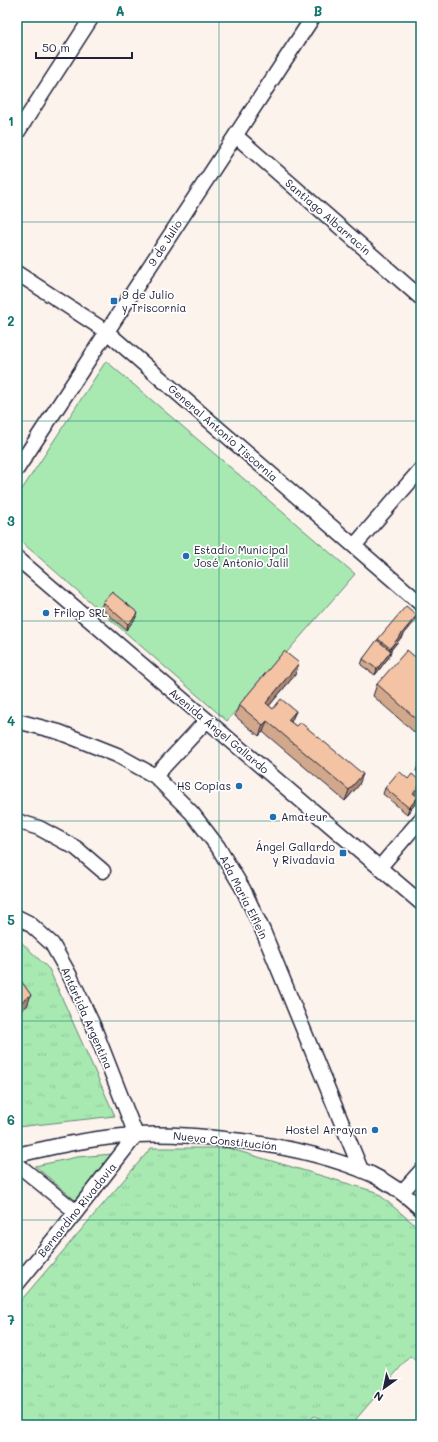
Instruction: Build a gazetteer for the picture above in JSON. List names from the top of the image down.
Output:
{
  "streets": {
    "street": [
      "Santiago Albarracín",
      "9 de Julio",
      "General Antonio Tiscornia",
      "Avenida Ángel Gallardo",
      "Ada María Elflein",
      "Antártida Argentina",
      "Nueva Constitución",
      "Bernardino Rivadavia"
    ]
  },
  "crossings": [
    ["Santiago Albarracín", "9 de Julio"],
    ["9 de Julio", "General Antonio Tiscornia"],
    ["Ada María Elflein", "Nueva Constitución"],
    ["Antártida Argentina", "Nueva Constitución"],
    ["Antártida Argentina", "Bernardino Rivadavia"],
    ["Nueva Constitución", "Bernardino Rivadavia"]
  ],
  "places": {
    "transit": ["9 de Julio y Triscornia", "Ángel Gallardo y Rivadavia"],
    "other": [
      "Estadio Municipal José Antonio Jalil",
      "Frilop SRL",
      "HS Copias",
      "Amateur",
      "Hostel Arrayan"
    ]
  },
  "scale_bar": "50 m",
  "north": "bottom left",
  "grid": {
    "columns": ["A", "B"],
    "rows": [
      "1",
      "2",
      "3",
      "4",
      "5",
      "6",
      "7"
    ]
  }
}
